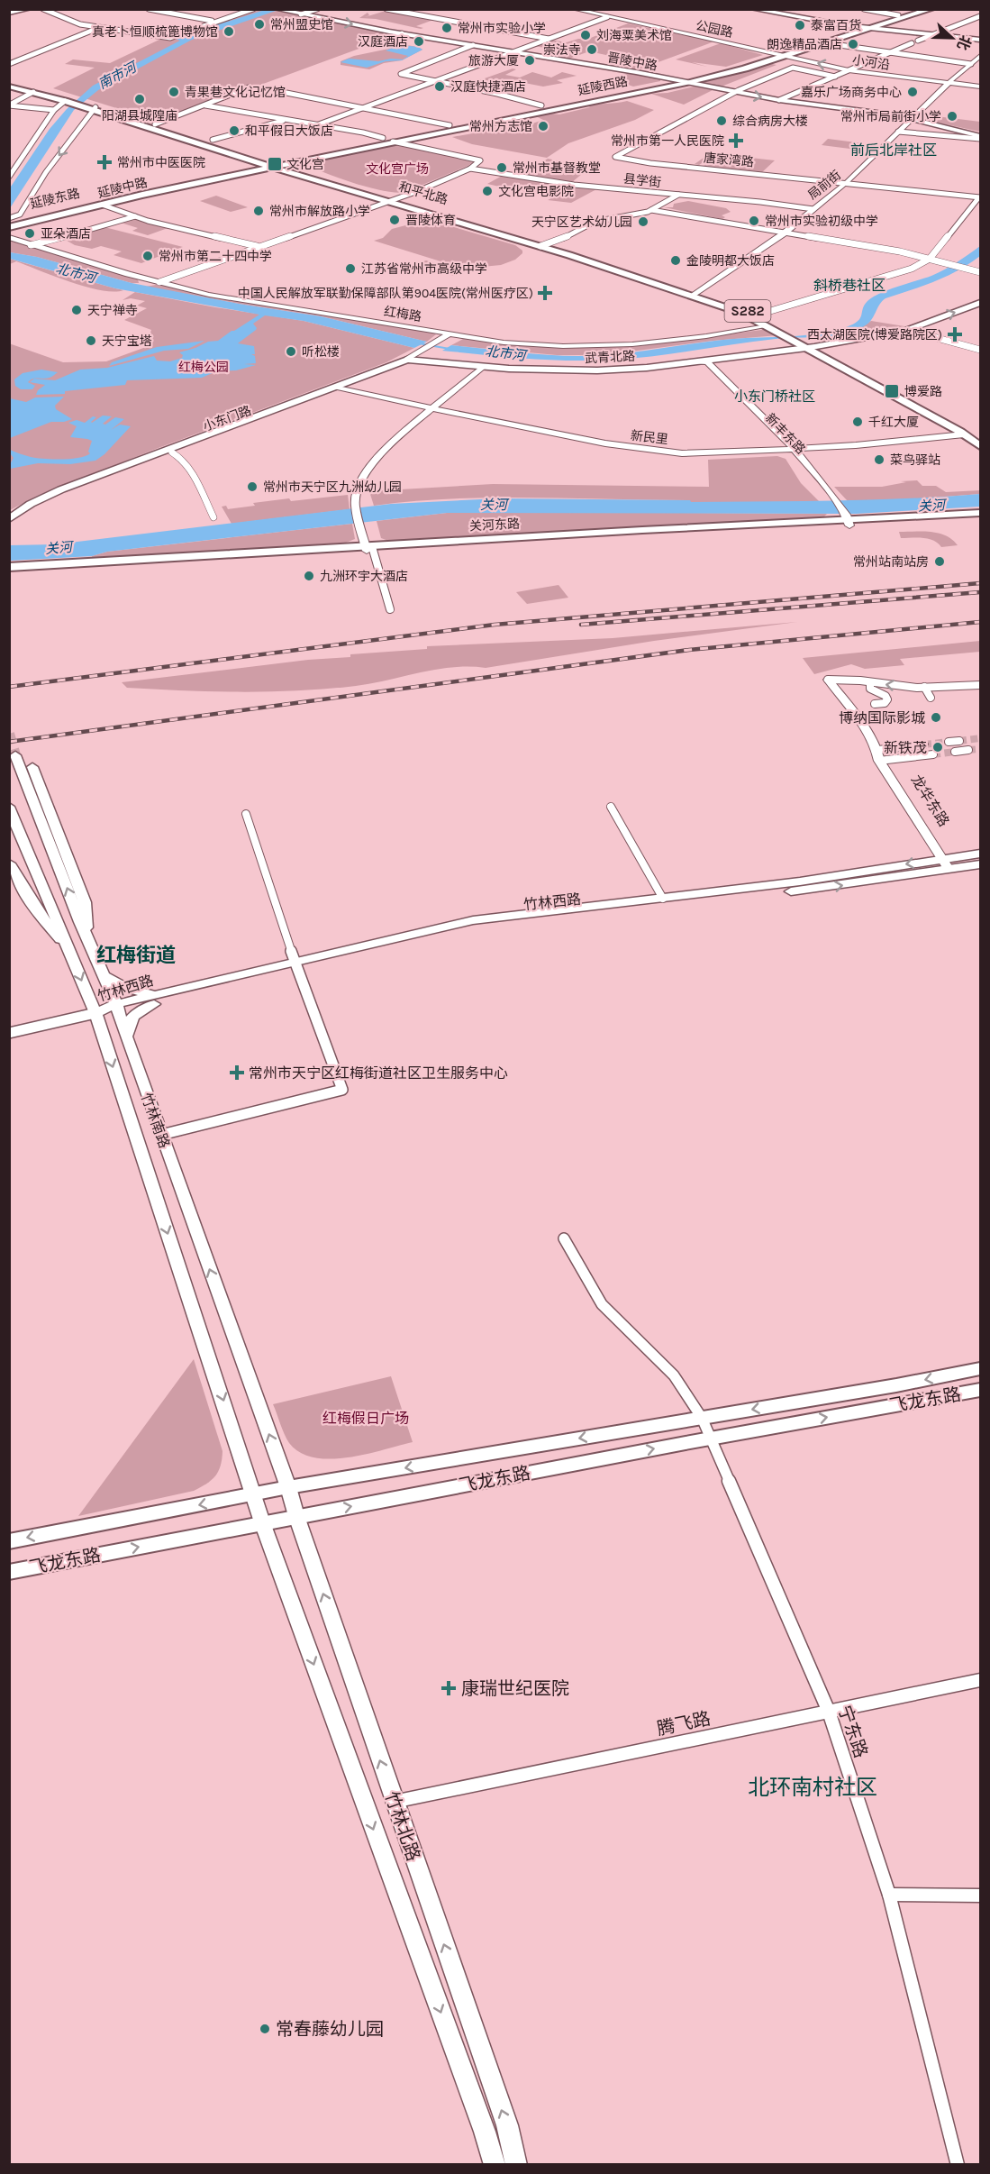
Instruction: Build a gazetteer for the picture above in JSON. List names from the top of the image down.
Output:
{
  "streets": {
    "main road": [
      "晋陵中路",
      "延陵西路",
      "延陵中路",
      "和平北路",
      "延陵东路",
      "S282",
      "武青北路",
      "小东门路",
      "关河东路",
      "竹林西路",
      "竹林南路",
      "飞龙东路",
      "竹林北路"
    ],
    "street": [
      "公园路",
      "小河沿",
      "唐家湾路",
      "县学街",
      "局前街",
      "红梅路",
      "新丰东路",
      "新民里",
      "龙华东路",
      "腾飞路",
      "宁东路"
    ]
  },
  "crossings": [
    ["公园路", "小河沿"],
    ["公园路", "延陵西路"],
    ["晋陵中路", "延陵西路"],
    ["晋陵中路", "唐家湾路"],
    ["晋陵中路", "局前街"],
    ["小河沿", "延陵西路"],
    ["小河沿", "局前街"],
    ["延陵西路", "延陵中路"],
    ["延陵西路", "和平北路"],
    ["唐家湾路", "局前街"],
    ["县学街", "局前街"],
    ["局前街", "和平北路"],
    ["延陵中路", "和平北路"],
    ["和平北路", "延陵东路"],
    ["和平北路", "红梅路"],
    ["和平北路", "武青北路"],
    ["和平北路", "新民里"],
    ["红梅路", "小东门路"],
    ["武青北路", "小东门路"],
    ["武青北路", "新丰东路"],
    ["小东门路", "新民里"],
    ["新丰东路", "新民里"],
    ["新丰东路", "关河东路"],
    ["龙华东路", "竹林西路"],
    ["竹林西路", "竹林南路"],
    ["竹林南路", "飞龙东路"],
    ["竹林南路", "竹林北路"],
    ["飞龙东路", "宁东路"],
    ["飞龙东路", "竹林北路"],
    ["腾飞路", "宁东路"],
    ["腾飞路", "竹林北路"]
  ],
  "districts": [
    "前后北岸社区",
    "斜桥巷社区",
    "小东门桥社区",
    "红梅街道",
    "北环南村社区"
  ],
  "water": ["南市河", "北市河", "关河"],
  "parks": ["文化宫广场", "红梅公园", "红梅假日广场"],
  "places": {
    "other": [
      "常州盟史馆",
      "泰富百货",
      "常州市实验小学",
      "真老卜恒顺梳篦博物馆",
      "刘海粟美术馆",
      "汉庭酒店",
      "朗逸精品酒店",
      "崇法寺",
      "旅游大厦",
      "汉庭快捷酒店",
      "青果巷文化记忆馆",
      "嘉乐广场商务中心",
      "阳湖县城隍庙",
      "常州市局前街小学",
      "综合病房大楼",
      "常州方志馆",
      "和平假日大饭店",
      "常州市基督教堂",
      "文化宫电影院",
      "常州市解放路小学",
      "晋陵体育",
      "常州市实验初级中学",
      "天宁区艺术幼儿园",
      "亚朵酒店",
      "常州市第二十四中学",
      "金陵明都大饭店",
      "江苏省常州市高级中学",
      "天宁禅寺",
      "天宁宝塔",
      "听松楼",
      "千红大厦",
      "菜鸟驿站",
      "常州市天宁区九洲幼儿园",
      "常州站南站房",
      "九洲环宇大酒店",
      "博纳国际影城",
      "新铁茂",
      "常春藤幼儿园"
    ],
    "health": [
      "常州市第一人民医院",
      "常州市中医医院",
      "中国人民解放军联勤保障部队第904医院(常州医疗区)",
      "西太湖医院(博爱路院区)",
      "常州市天宁区红梅街道社区卫生服务中心",
      "康瑞世纪医院"
    ],
    "transit": ["文化宫", "博爱路"]
  },
  "north": "right"
}
